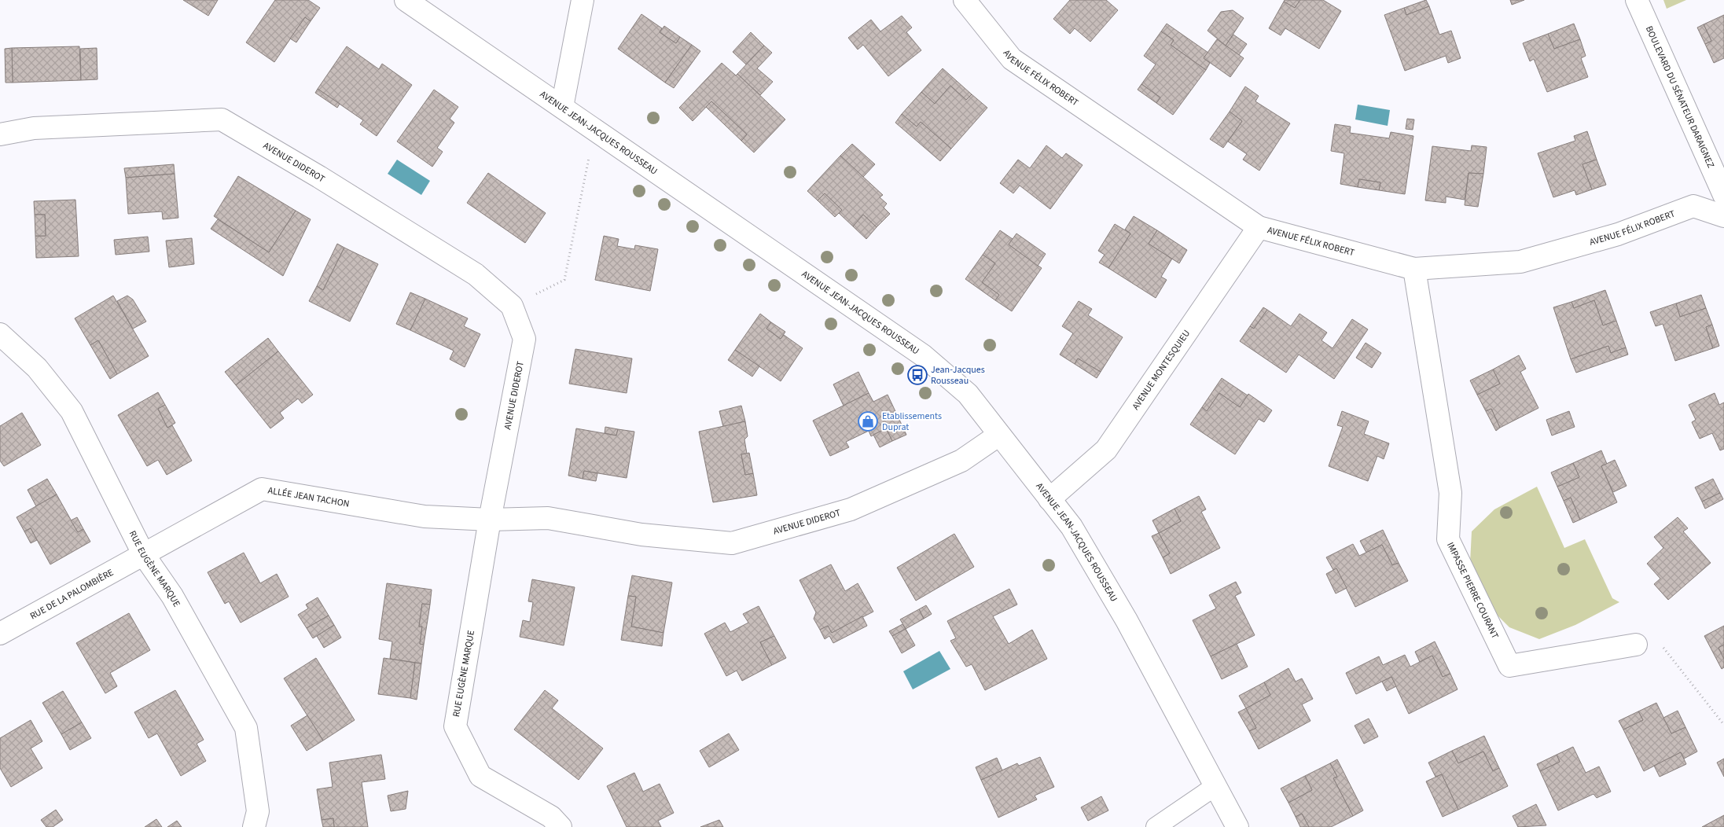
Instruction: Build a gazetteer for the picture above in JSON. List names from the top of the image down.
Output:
{
  "streets": {
    "street": [
      "AVENUE FÉLIX ROBERT",
      "BOULEVARD DU SÉNATEUR DARAIGNEZ",
      "AVENUE JEAN-JACQUES ROUSSEAU",
      "AVENUE DIDEROT",
      "AVENUE MONTESQUIEU",
      "ALLÉE JEAN TACHON",
      "RUE EUGÈNE MARQUE",
      "IMPASSE PIERRE COURANT",
      "RUE DE LA PALOMBIÈRE"
    ]
  },
  "crossings": [
    ["AVENUE FÉLIX ROBERT", "AVENUE MONTESQUIEU"],
    ["AVENUE FÉLIX ROBERT", "IMPASSE PIERRE COURANT"],
    ["AVENUE JEAN-JACQUES ROUSSEAU", "AVENUE DIDEROT"],
    ["AVENUE JEAN-JACQUES ROUSSEAU", "AVENUE MONTESQUIEU"],
    ["AVENUE DIDEROT", "ALLÉE JEAN TACHON"],
    ["AVENUE DIDEROT", "RUE EUGÈNE MARQUE"],
    ["ALLÉE JEAN TACHON", "RUE EUGÈNE MARQUE"],
    ["ALLÉE JEAN TACHON", "RUE DE LA PALOMBIÈRE"],
    ["RUE EUGÈNE MARQUE", "RUE DE LA PALOMBIÈRE"]
  ],
  "places": {
    "bus stop": ["Jean-Jacques Rousseau"],
    "shop": ["Etablissements Duprat"]
  }
}
